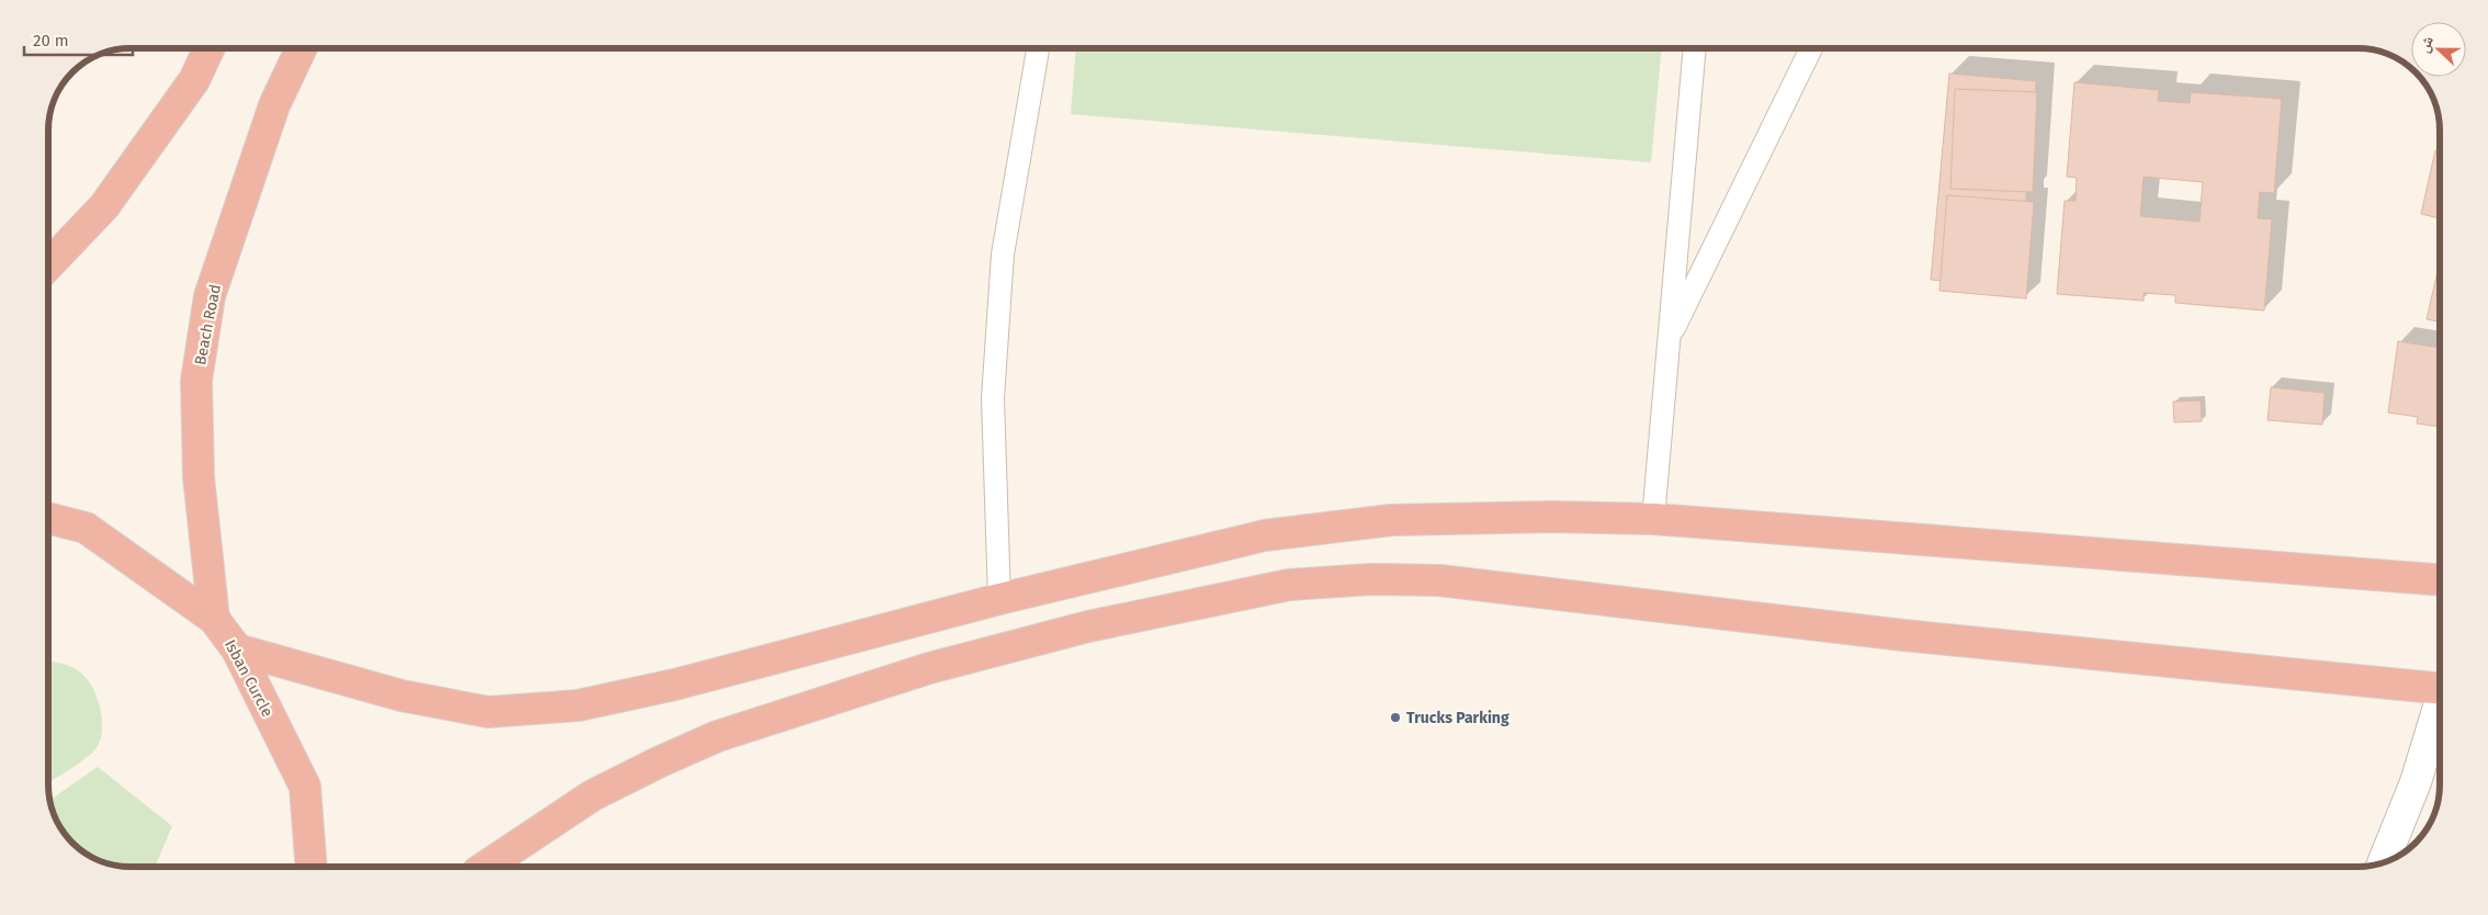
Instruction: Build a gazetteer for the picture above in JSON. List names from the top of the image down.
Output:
{
  "streets": {
    "highway": ["Beach Road", "Isban Curcle"]
  },
  "crossings": [
    ["Beach Road", "Isban Curcle"]
  ],
  "places": ["Trucks Parking"],
  "scale_bar": "20 m",
  "north": "left"
}
